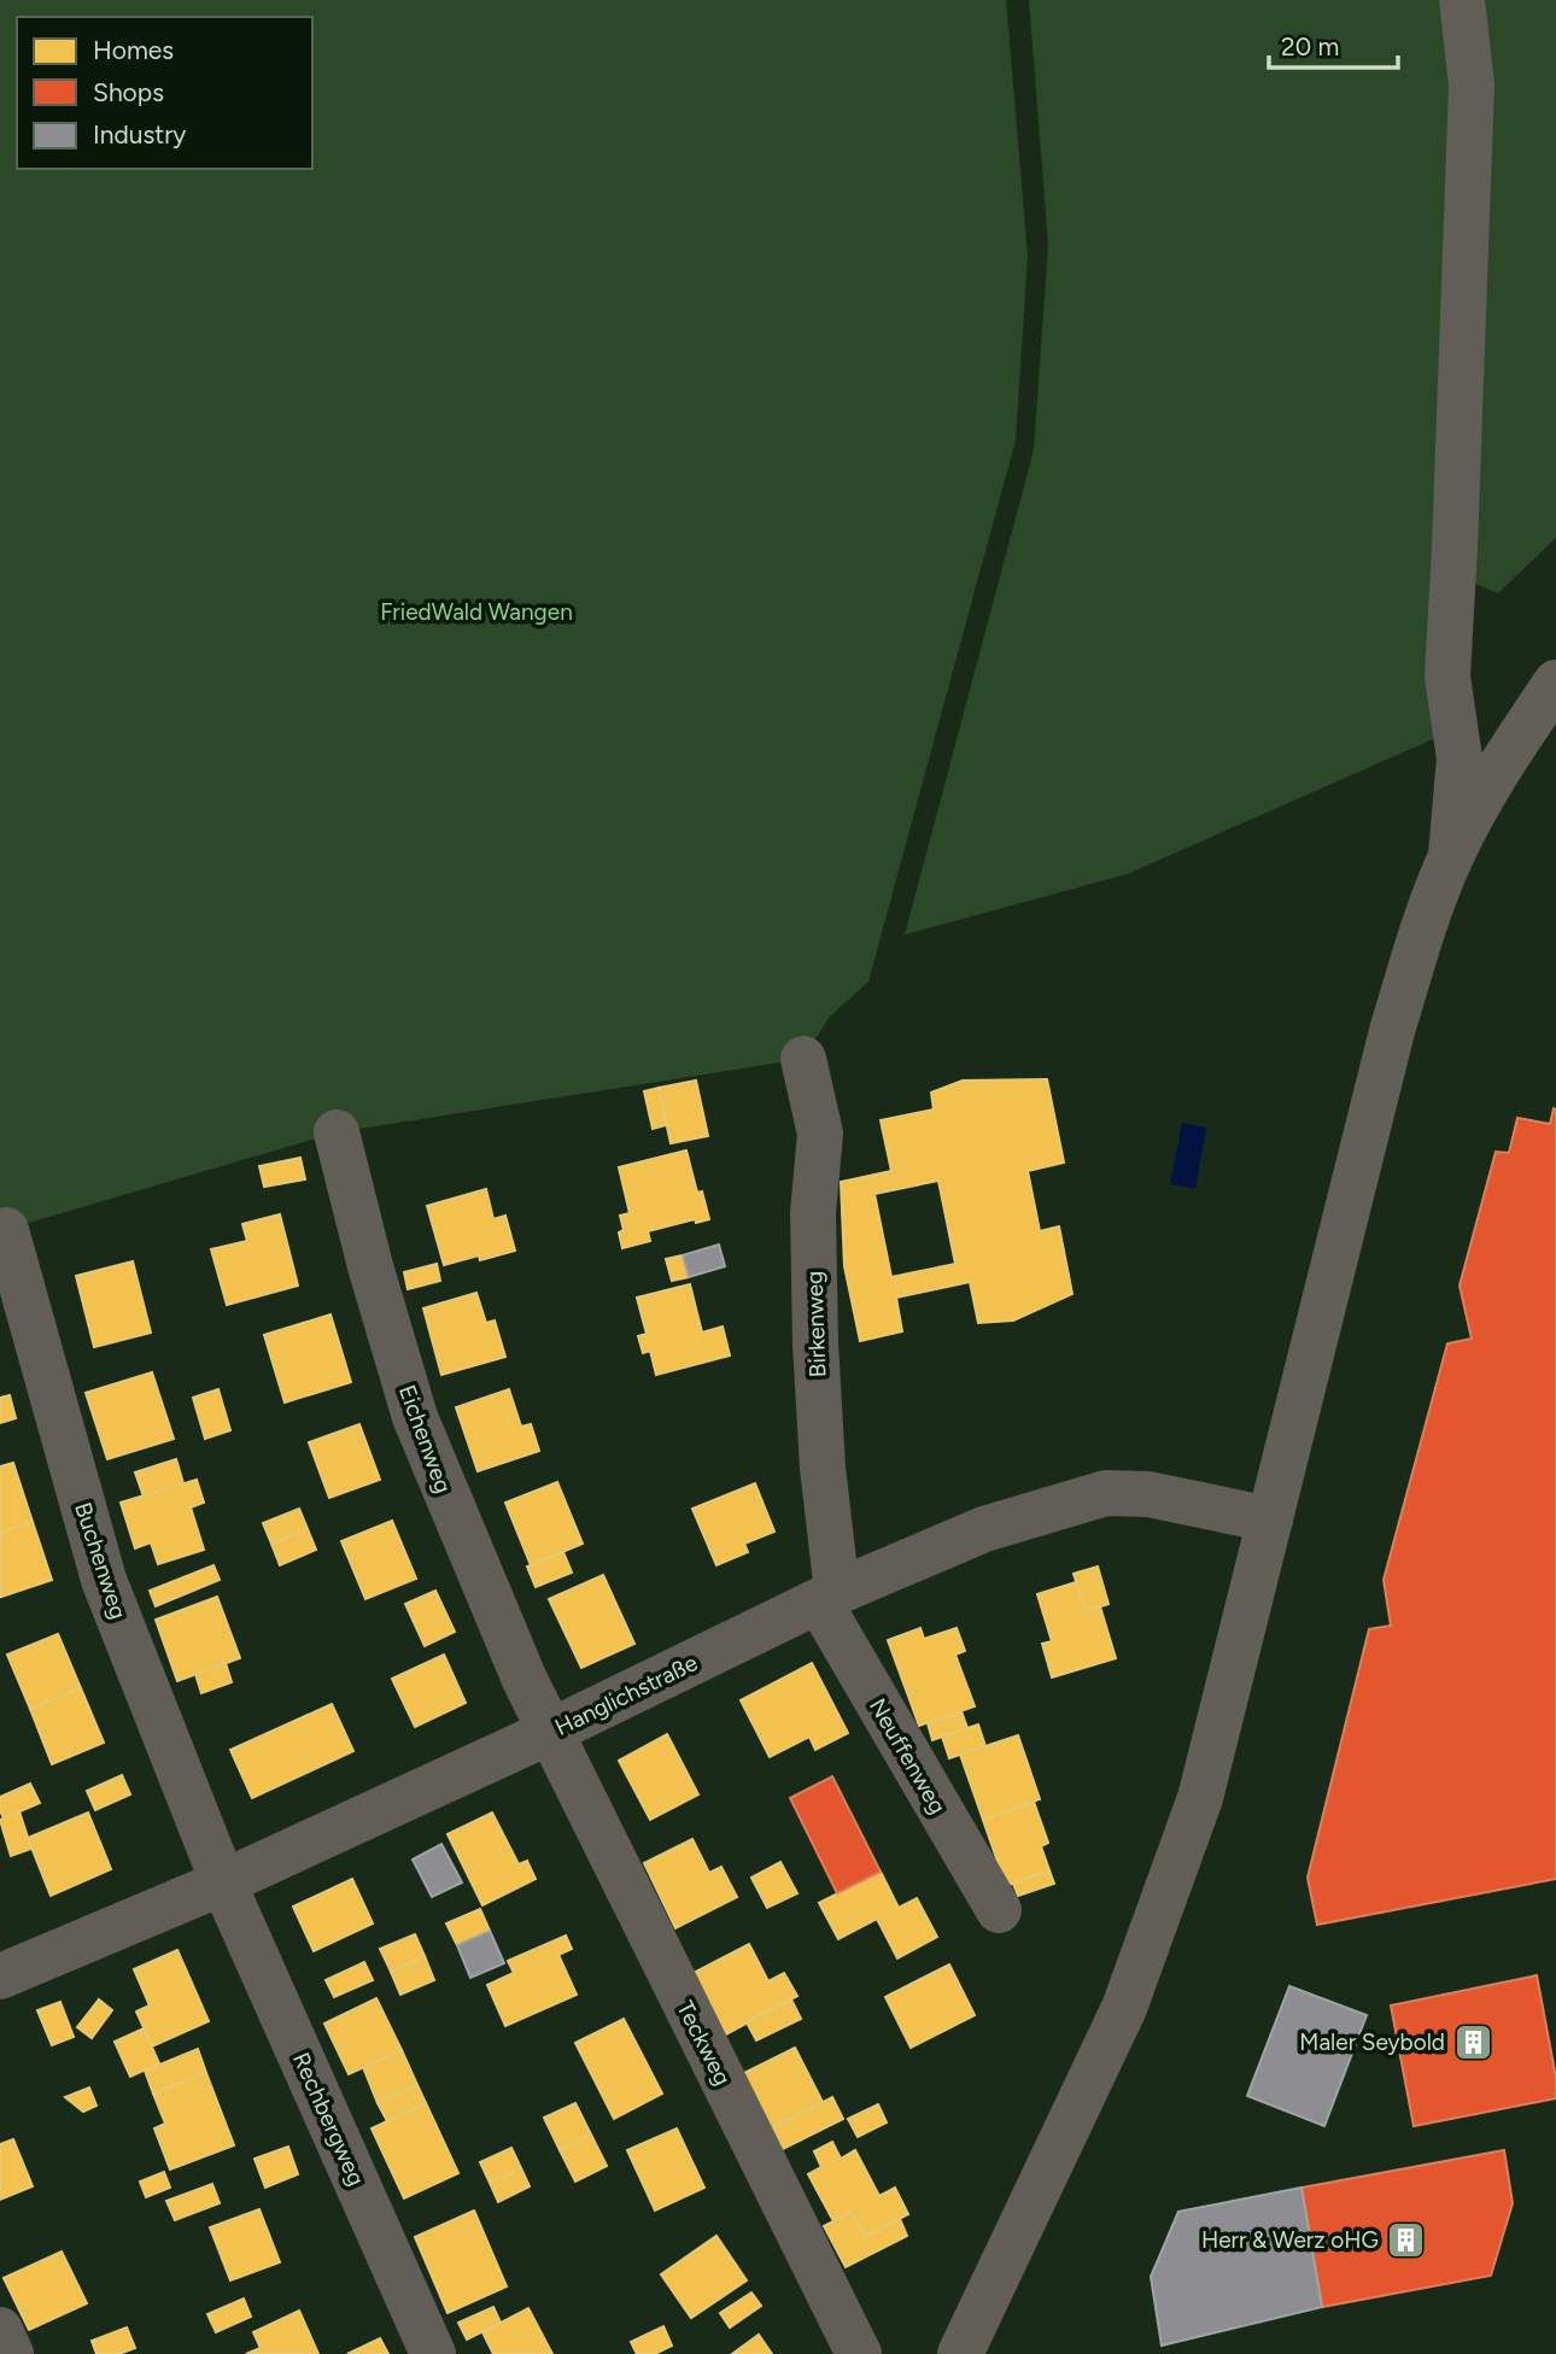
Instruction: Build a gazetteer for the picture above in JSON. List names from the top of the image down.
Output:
{
  "streets": {
    "street": [
      "Birkenweg",
      "Eichenweg",
      "Buchenweg",
      "Hanglichstraße",
      "Neuffenweg",
      "Teckweg",
      "Rechbergweg"
    ]
  },
  "crossings": [
    ["Birkenweg", "Hanglichstraße"],
    ["Birkenweg", "Neuffenweg"],
    ["Eichenweg", "Hanglichstraße"],
    ["Eichenweg", "Teckweg"],
    ["Buchenweg", "Hanglichstraße"],
    ["Buchenweg", "Rechbergweg"],
    ["Hanglichstraße", "Neuffenweg"],
    ["Hanglichstraße", "Teckweg"],
    ["Hanglichstraße", "Rechbergweg"]
  ],
  "parks": ["FriedWald Wangen"],
  "places": {
    "building": ["Maler Seybold", "Herr & Werz oHG"]
  },
  "legend": ["Homes", "Shops", "Industry"],
  "scale_bar": "20 m"
}
